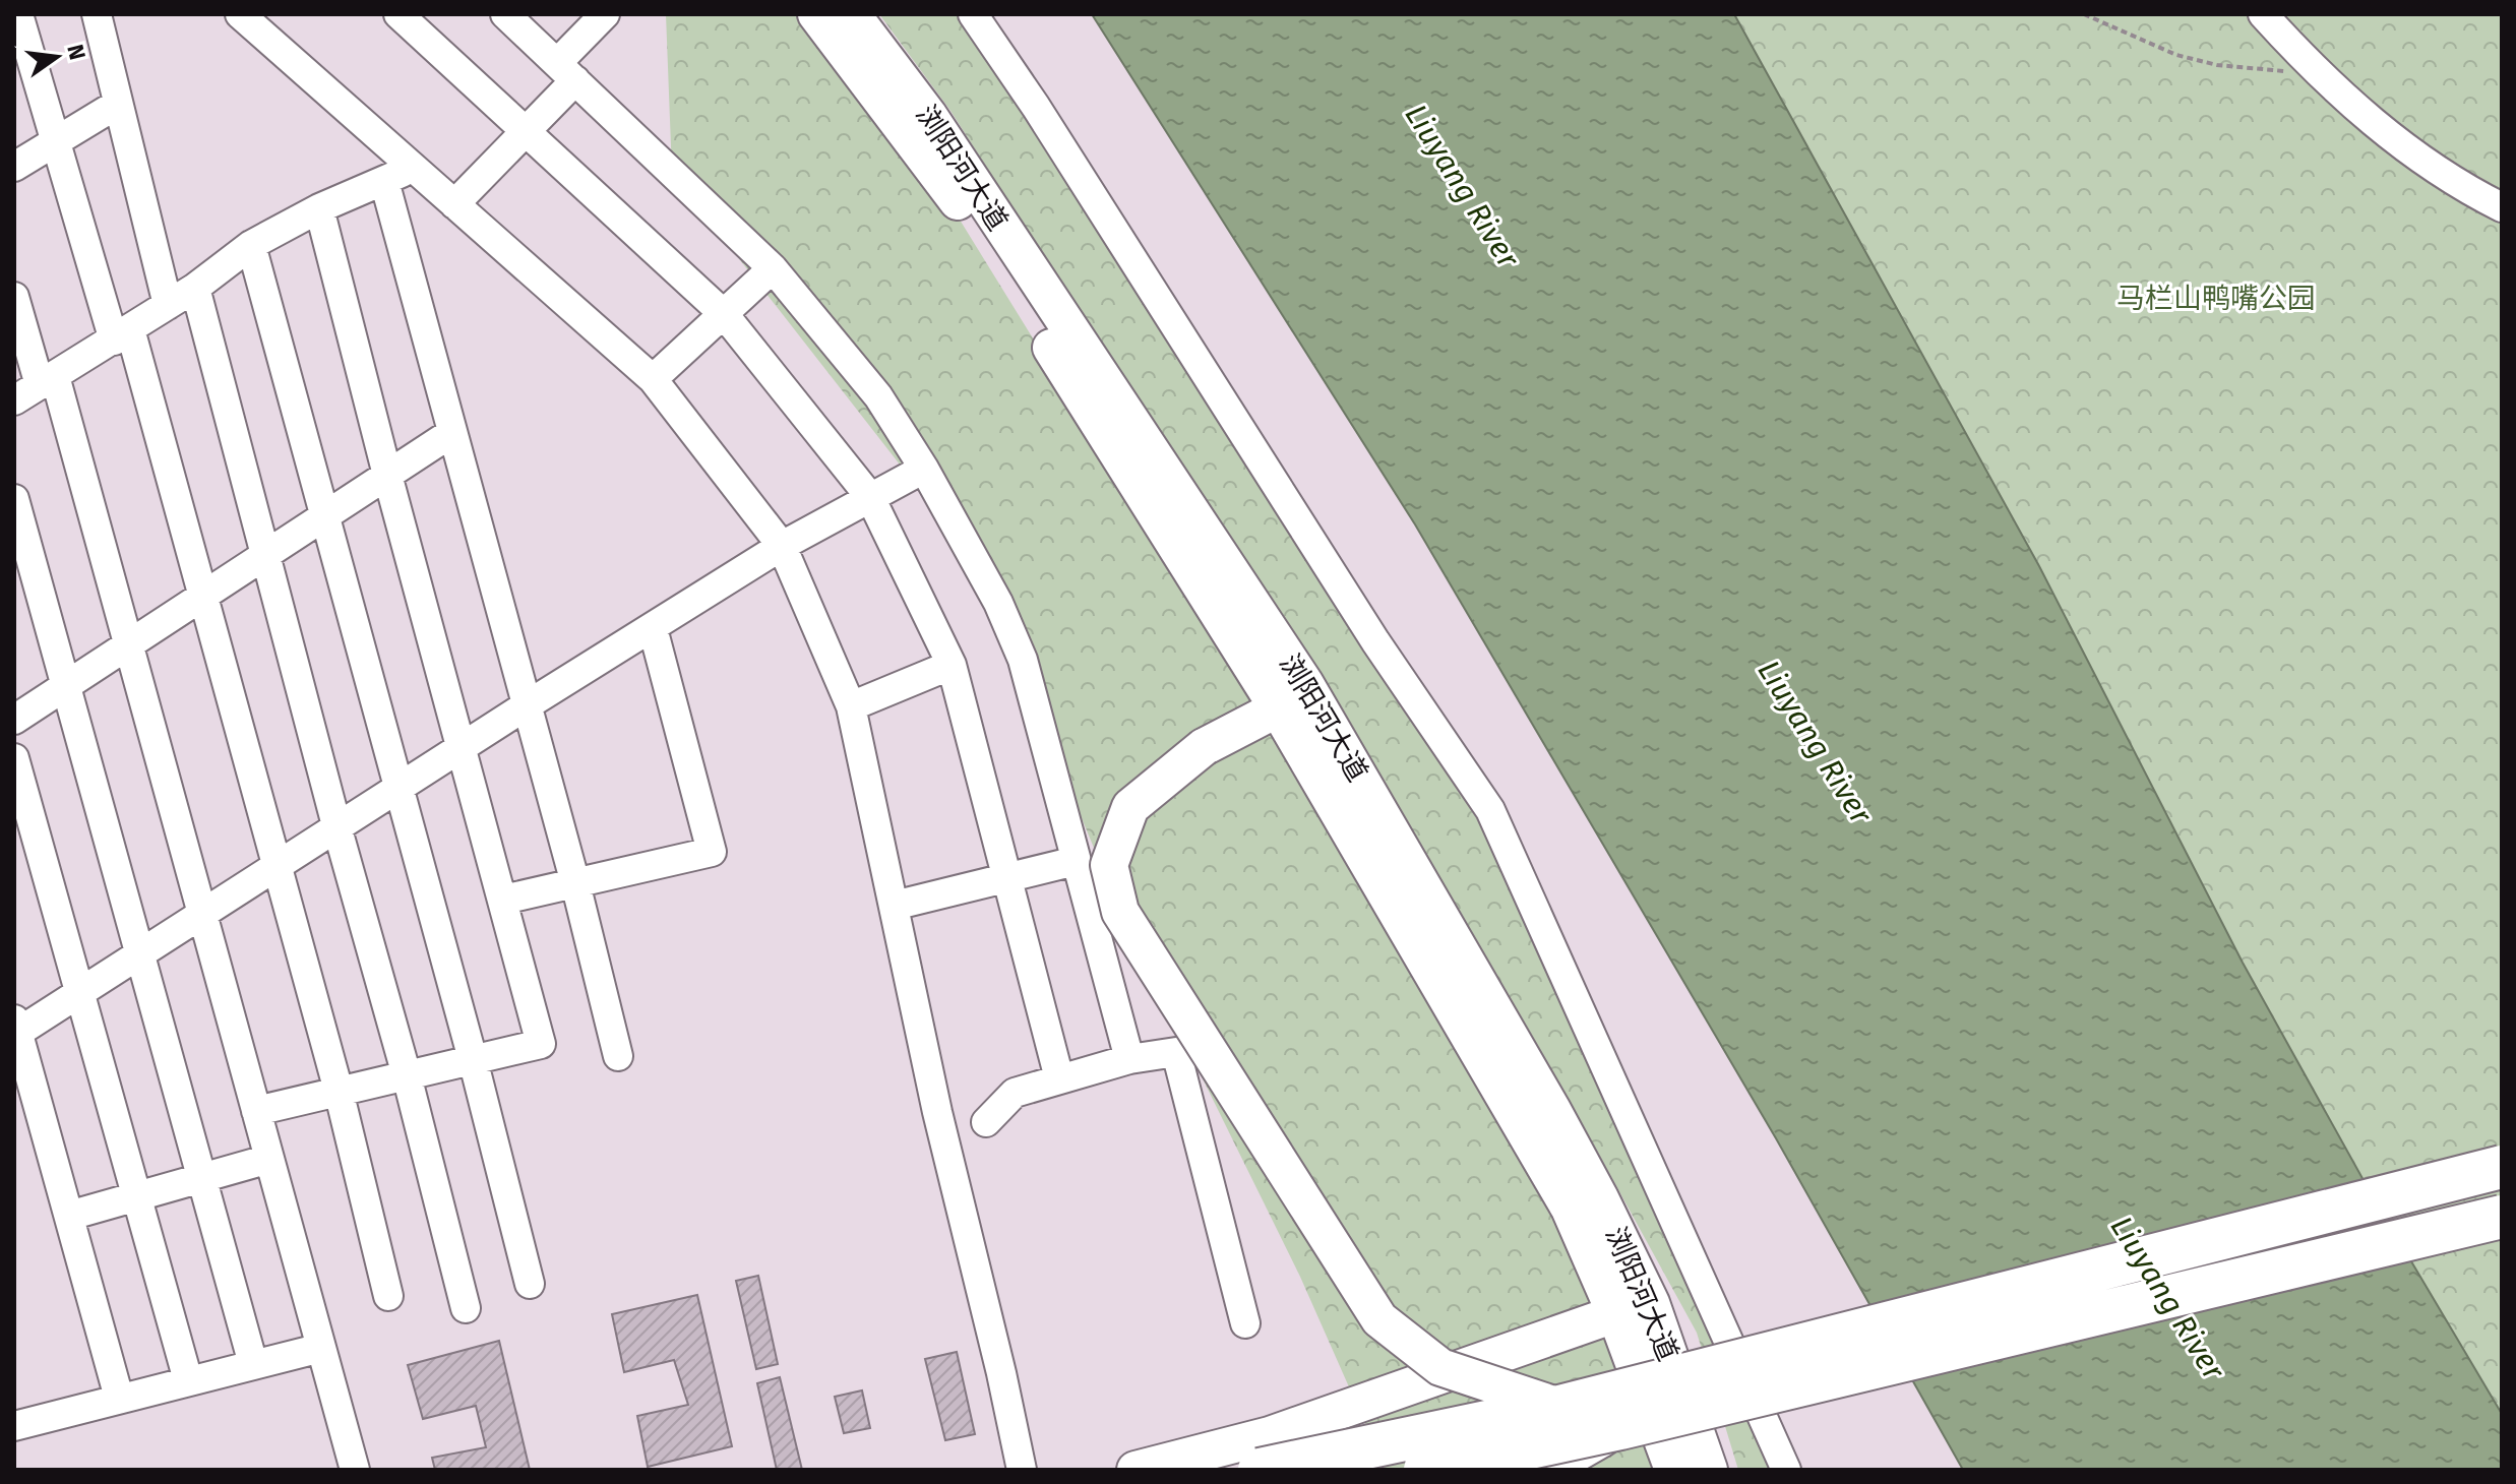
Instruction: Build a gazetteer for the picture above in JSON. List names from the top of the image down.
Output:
{
  "streets": {
    "main road": ["浏阳河大道"]
  },
  "water": ["Liuyang River"],
  "parks": ["马栏山鸭嘴公园"],
  "north": "right"
}
